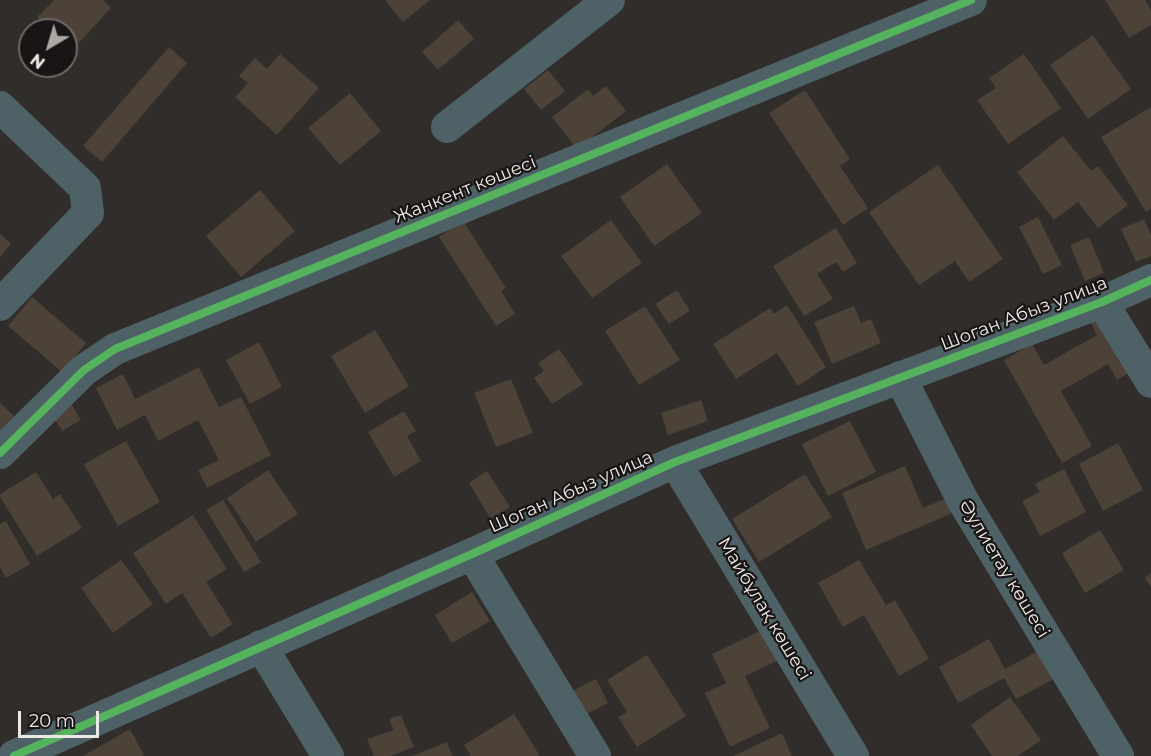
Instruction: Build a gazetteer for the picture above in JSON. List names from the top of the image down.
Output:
{
  "streets": {
    "street": [
      "Жанкент көшесі",
      "Шоган Абыз улица",
      "Әулиетау көшесі",
      "Майбұлақ көшесі"
    ]
  },
  "crossings": [
    ["Шоган Абыз улица", "Әулиетау көшесі"],
    ["Шоган Абыз улица", "Майбұлақ көшесі"]
  ],
  "scale_bar": "20 m",
  "north": "bottom left"
}
